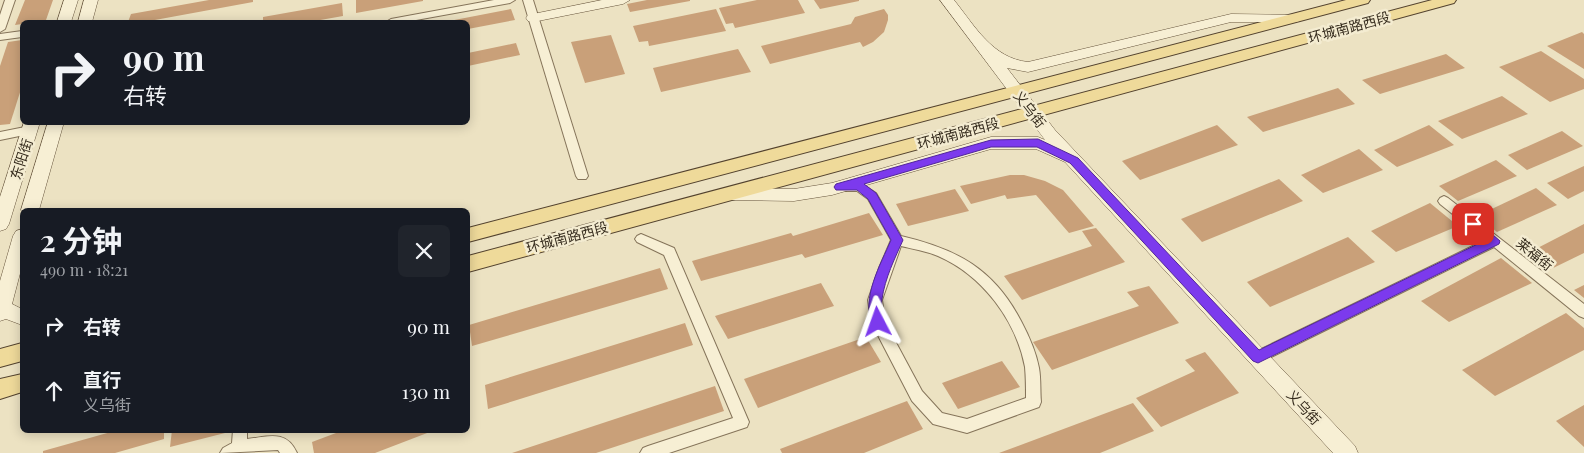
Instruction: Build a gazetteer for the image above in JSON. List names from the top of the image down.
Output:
{
  "streets": {
    "main road": ["环城南路西段", "义乌街", "东阳街"],
    "street": ["莱福街"]
  },
  "crossings": [
    ["环城南路西段", "义乌街"]
  ],
  "page": {
    "turn": ["90 m", "右转"],
    "heading": ["2 分钟", "490 m · 18:21"],
    "list": [
      {
        "name": "右转",
        "value": "90 m"
      },
      {
        "name": "直行",
        "note": "义乌街",
        "value": "130 m"
      }
    ]
  }
}
